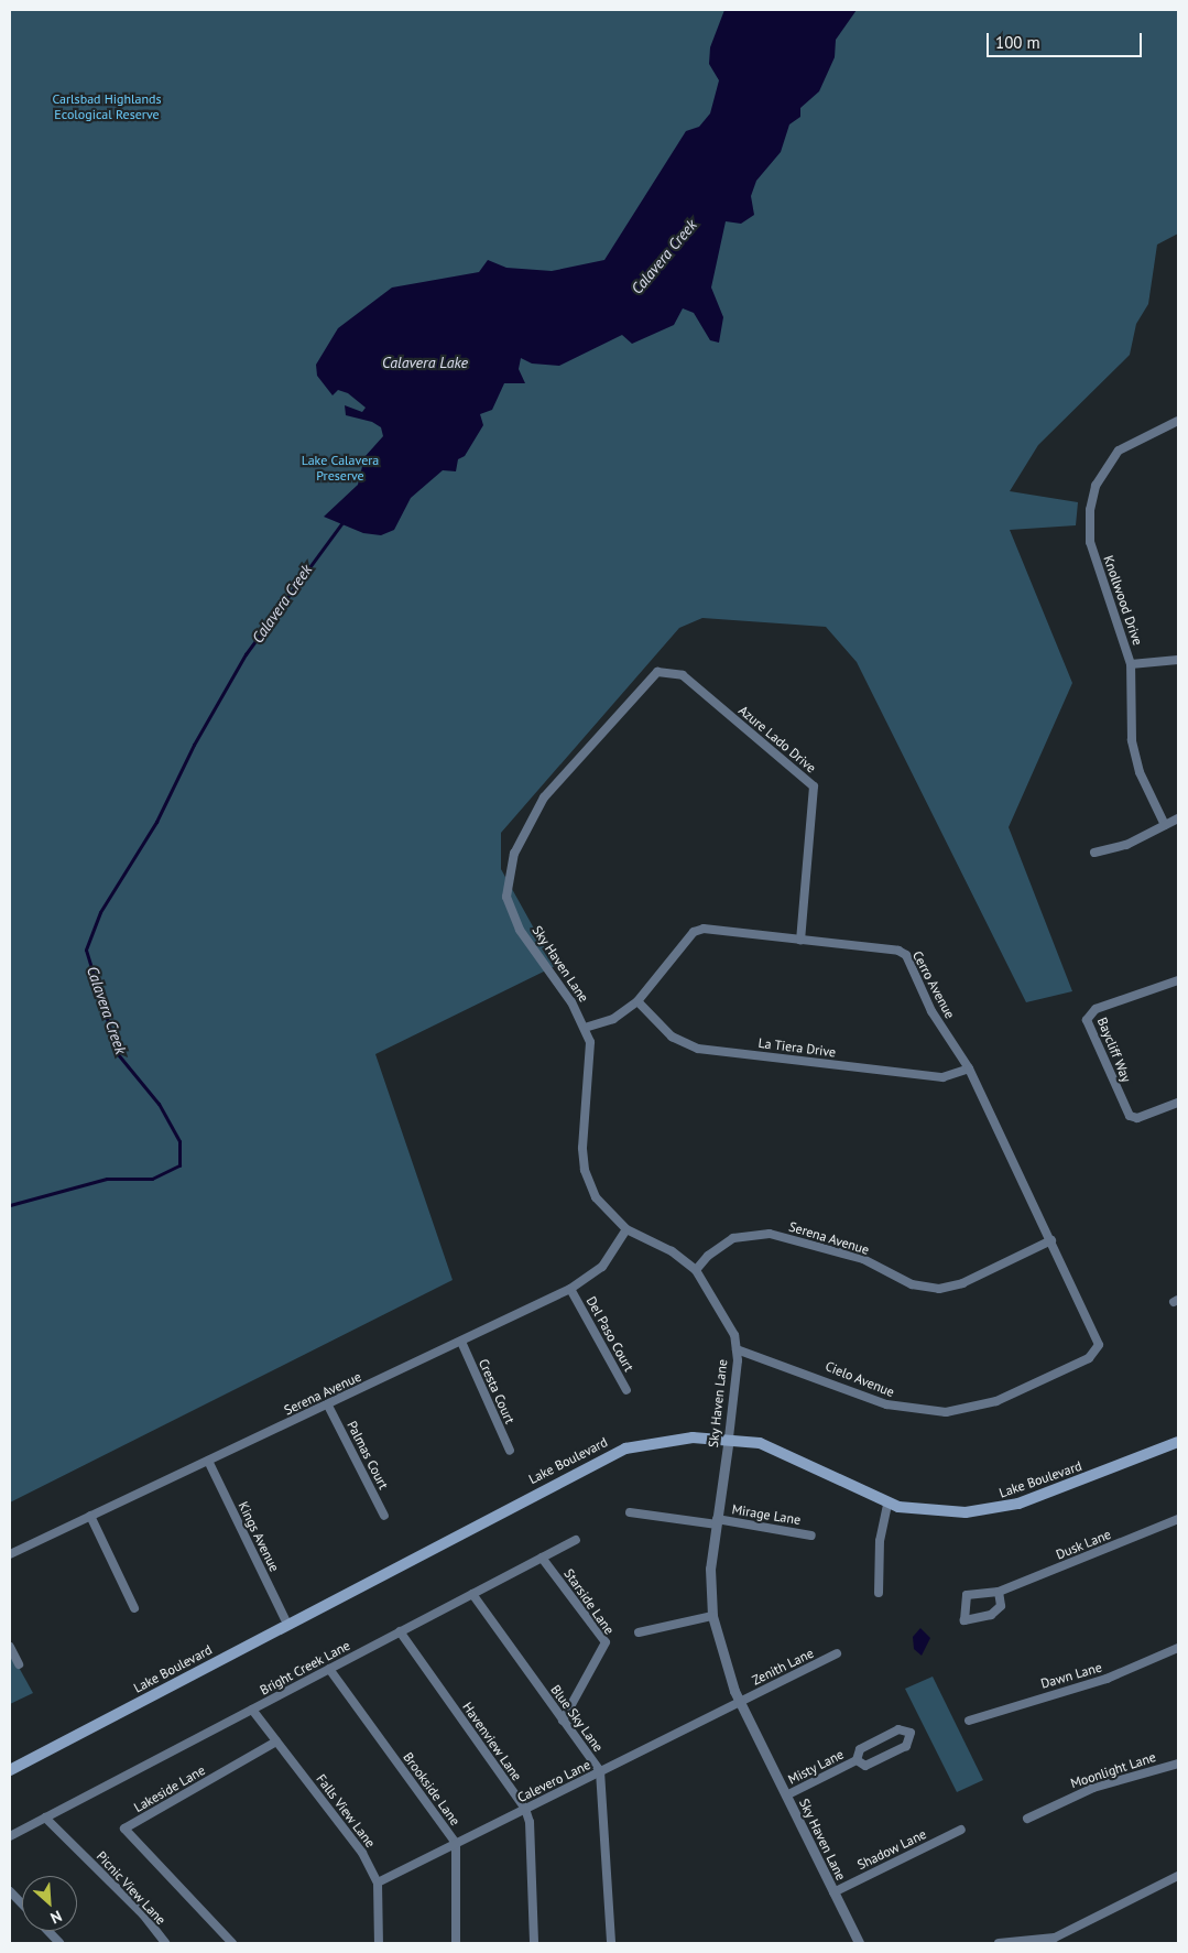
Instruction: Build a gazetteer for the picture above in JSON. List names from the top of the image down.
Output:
{
  "streets": {
    "main road": ["Lake Boulevard"],
    "street": [
      "Knollwood Drive",
      "Azure Lado Drive",
      "Sky Haven Lane",
      "Cerro Avenue",
      "La Tiera Drive",
      "Baycliff Way",
      "Serena Avenue",
      "Del Paso Court",
      "Cielo Avenue",
      "Cresta Court",
      "Palmas Court",
      "Mirage Lane",
      "Kings Avenue",
      "Dusk Lane",
      "Starside Lane",
      "Zenith Lane",
      "Bright Creek Lane",
      "Dawn Lane",
      "Blue Sky Lane",
      "Havenview Lane",
      "Misty Lane",
      "Moonlight Lane",
      "Calevero Lane",
      "Lakeside Lane",
      "Brookside Lane",
      "Falls View Lane",
      "Shadow Lane",
      "Picnic View Lane"
    ]
  },
  "crossings": [
    ["Azure Lado Drive", "Sky Haven Lane"],
    ["Azure Lado Drive", "Cerro Avenue"],
    ["Sky Haven Lane", "Cerro Avenue"],
    ["Sky Haven Lane", "Serena Avenue"],
    ["Sky Haven Lane", "Cielo Avenue"],
    ["Sky Haven Lane", "Lake Boulevard"],
    ["Sky Haven Lane", "Mirage Lane"],
    ["Sky Haven Lane", "Zenith Lane"],
    ["Sky Haven Lane", "Misty Lane"],
    ["Sky Haven Lane", "Calevero Lane"],
    ["Sky Haven Lane", "Shadow Lane"],
    ["Cerro Avenue", "La Tiera Drive"],
    ["Cerro Avenue", "Serena Avenue"],
    ["Cerro Avenue", "Cielo Avenue"],
    ["Serena Avenue", "Del Paso Court"],
    ["Serena Avenue", "Cresta Court"],
    ["Serena Avenue", "Palmas Court"],
    ["Serena Avenue", "Kings Avenue"],
    ["Lake Boulevard", "Kings Avenue"],
    ["Starside Lane", "Bright Creek Lane"],
    ["Starside Lane", "Blue Sky Lane"],
    ["Zenith Lane", "Calevero Lane"],
    ["Bright Creek Lane", "Blue Sky Lane"],
    ["Bright Creek Lane", "Havenview Lane"],
    ["Bright Creek Lane", "Brookside Lane"],
    ["Bright Creek Lane", "Falls View Lane"],
    ["Bright Creek Lane", "Picnic View Lane"],
    ["Blue Sky Lane", "Calevero Lane"],
    ["Havenview Lane", "Calevero Lane"],
    ["Calevero Lane", "Brookside Lane"],
    ["Calevero Lane", "Falls View Lane"],
    ["Lakeside Lane", "Falls View Lane"]
  ],
  "water": ["Calavera Creek", "Calavera Lake"],
  "parks": ["Carlsbad Highlands Ecological Reserve", "Lake Calavera Preserve"],
  "scale_bar": "100 m",
  "north": "bottom right"
}
